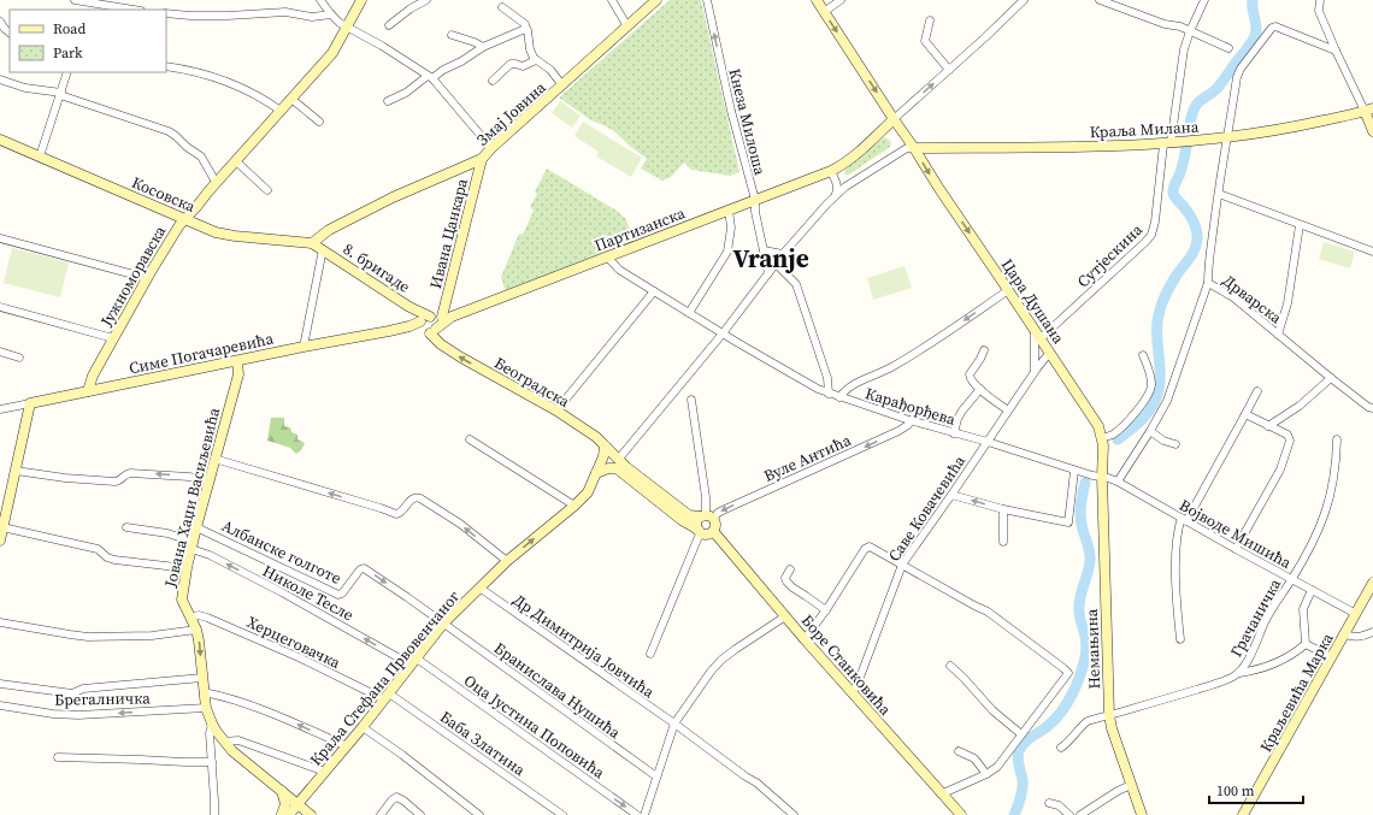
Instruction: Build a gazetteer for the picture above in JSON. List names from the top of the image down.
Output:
{
  "streets": {
    "street": [
      "Змај Јовина",
      "Кнеза Милоша",
      "Краља Милана",
      "Косовска",
      "Партизанска",
      "Ивана Цанкара",
      "Сутјескина",
      "8. бригаде",
      "Јужноморавска",
      "Дрварска",
      "Цара Душана",
      "Симе Погачаревића",
      "Београдска",
      "Карађорђева",
      "Вуле Антића",
      "Јована Хаџи Васиљевића",
      "Саве Ковачевића",
      "Војводе Мишића",
      "Албанске голготе",
      "Николе Тесле",
      "Грачаничка",
      "Херцеговачка",
      "Др Димитрија Јовчића",
      "Немањина",
      "Боре Станковића",
      "Краља Стефана Првовенчаног",
      "Бранислава Нушића",
      "Краљевића Марка",
      "Брегалничка",
      "Оца Јустина Поповића",
      "Баба Златина"
    ]
  },
  "crossings": [
    ["Змај Јовина", "Косовска"],
    ["Змај Јовина", "Ивана Цанкара"],
    ["Кнеза Милоша", "Партизанска"],
    ["Краља Милана", "Сутјескина"],
    ["Краља Милана", "Дрварска"],
    ["Краља Милана", "Цара Душана"],
    ["Косовска", "8. бригаде"],
    ["Косовска", "Јужноморавска"],
    ["Партизанска", "Ивана Цанкара"],
    ["Партизанска", "8. бригаде"],
    ["Партизанска", "Цара Душана"],
    ["Партизанска", "Симе Погачаревића"],
    ["Партизанска", "Београдска"],
    ["Партизанска", "Карађорђева"],
    ["Ивана Цанкара", "8. бригаде"],
    ["Ивана Цанкара", "Симе Погачаревића"],
    ["Ивана Цанкара", "Београдска"],
    ["Сутјескина", "Цара Душана"],
    ["8. бригаде", "Симе Погачаревића"],
    ["8. бригаде", "Београдска"],
    ["Јужноморавска", "Симе Погачаревића"],
    ["Цара Душана", "Карађорђева"],
    ["Цара Душана", "Саве Ковачевића"],
    ["Цара Душана", "Војводе Мишића"],
    ["Цара Душана", "Немањина"],
    ["Симе Погачаревића", "Београдска"],
    ["Симе Погачаревића", "Јована Хаџи Васиљевића"],
    ["Београдска", "Вуле Антића"],
    ["Београдска", "Боре Станковића"],
    ["Београдска", "Краља Стефана Првовенчаног"],
    ["Карађорђева", "Вуле Антића"],
    ["Карађорђева", "Саве Ковачевића"],
    ["Карађорђева", "Војводе Мишића"],
    ["Карађорђева", "Немањина"],
    ["Вуле Антића", "Боре Станковића"],
    ["Јована Хаџи Васиљевића", "Албанске голготе"],
    ["Јована Хаџи Васиљевића", "Николе Тесле"],
    ["Јована Хаџи Васиљевића", "Херцеговачка"],
    ["Јована Хаџи Васиљевића", "Краља Стефана Првовенчаног"],
    ["Јована Хаџи Васиљевића", "Брегалничка"],
    ["Саве Ковачевића", "Боре Станковића"],
    ["Војводе Мишића", "Грачаничка"],
    ["Војводе Мишића", "Немањина"],
    ["Војводе Мишића", "Краљевића Марка"],
    ["Албанске голготе", "Краља Стефана Првовенчаног"],
    ["Албанске голготе", "Бранислава Нушића"],
    ["Николе Тесле", "Краља Стефана Првовенчаног"],
    ["Николе Тесле", "Оца Јустина Поповића"],
    ["Грачаничка", "Немањина"],
    ["Херцеговачка", "Краља Стефана Првовенчаног"],
    ["Херцеговачка", "Баба Златина"],
    ["Др Димитрија Јовчића", "Краља Стефана Првовенчаног"],
    ["Краља Стефана Првовенчаног", "Бранислава Нушића"],
    ["Краља Стефана Првовенчаног", "Оца Јустина Поповића"],
    ["Краља Стефана Првовенчаног", "Баба Златина"]
  ],
  "one_way": [
    "Кнеза Милоша",
    "Цара Душана",
    "Вуле Антића",
    "Албанске голготе",
    "Николе Тесле",
    "Оца Јустина Поповића"
  ],
  "districts": ["Vranje"],
  "legend": ["Road", "Park"],
  "scale_bar": "100 m"
}
